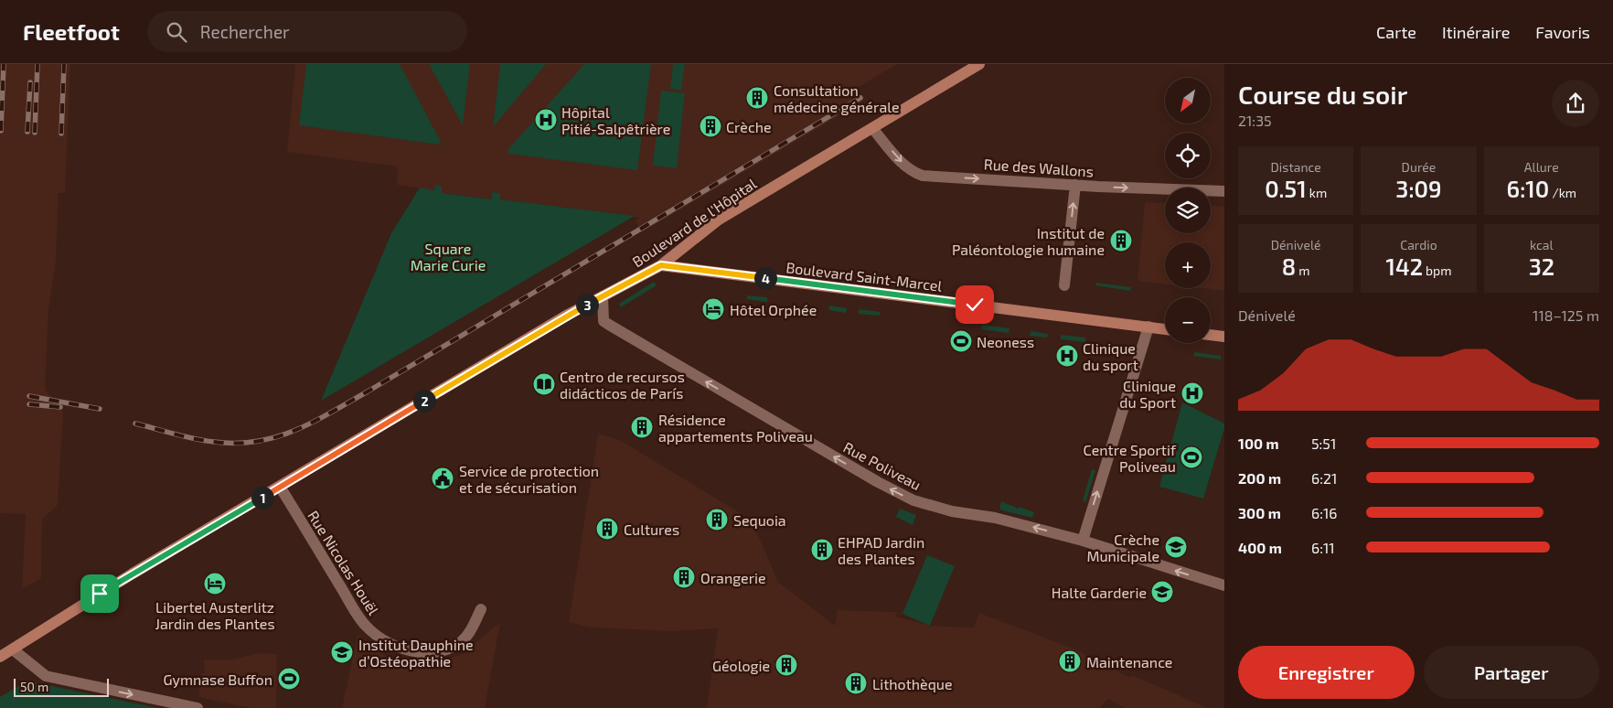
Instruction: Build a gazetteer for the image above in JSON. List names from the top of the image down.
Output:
{
  "streets": {
    "main road": ["Boulevard de l'Hôpital", "Boulevard Saint-Marcel"],
    "street": ["Rue des Wallons", "Rue Poliveau", "Rue Nicolas Houël"]
  },
  "crossings": [
    ["Rue des Wallons", "Boulevard de l'Hôpital"],
    ["Boulevard de l'Hôpital", "Boulevard Saint-Marcel"],
    ["Boulevard de l'Hôpital", "Rue Poliveau"],
    ["Boulevard de l'Hôpital", "Rue Nicolas Houël"]
  ],
  "one_way": ["Rue des Wallons", "Rue Poliveau"],
  "parks": ["Square Marie Curie"],
  "places": {
    "building": [
      "Consultation médecine générale",
      "Crèche",
      "Institut de Paléontologie humaine",
      "Résidence appartements Poliveau",
      "Sequoia",
      "Cultures",
      "EHPAD Jardin des Plantes",
      "Orangerie",
      "Maintenance",
      "Géologie",
      "Lithothèque"
    ],
    "hospital": ["Hôpital Pitié-Salpêtrière", "Clinique du sport", "Clinique du Sport"],
    "hotel": ["Hôtel Orphée", "Libertel Austerlitz Jardin des Plantes"],
    "sports": ["Neoness", "Centre Sportif Poliveau", "Gymnase Buffon"],
    "library": ["Centro de recursos didácticos de París"],
    "public building": ["Service de protection et de sécurisation"],
    "school or university": ["Crèche Municipale", "Halte Garderie", "Institut Dauphine d’Ostéopathie"]
  },
  "scale_bar": "50 m",
  "north": "bottom left",
  "page": {
    "header": "Fleetfoot",
    "search": "Rechercher",
    "nav": ["Carte", "Itinéraire", "Favoris"],
    "heading": ["Course du soir", "21:35"],
    "map_buttons": ["+", "−"],
    "stats": [
      ["Distance", "0.51 km"],
      ["Durée", "3:09"],
      ["Allure", "6:10 /km"],
      ["Dénivelé", "8 m"],
      ["Cardio", "142 bpm"],
      ["kcal", "32"]
    ],
    "pins": [
      "4",
      "3",
      "2",
      "1"
    ],
    "chart": ["Dénivelé", "118–125 m"],
    "list": [
      {
        "name": "100 m",
        "note": "5:51"
      },
      {
        "name": "200 m",
        "note": "6:21"
      },
      {
        "name": "300 m",
        "note": "6:16"
      },
      {
        "name": "400 m",
        "note": "6:11"
      }
    ],
    "buttons": ["Enregistrer", "Partager"],
    "scale": "50 m"
  }
}
